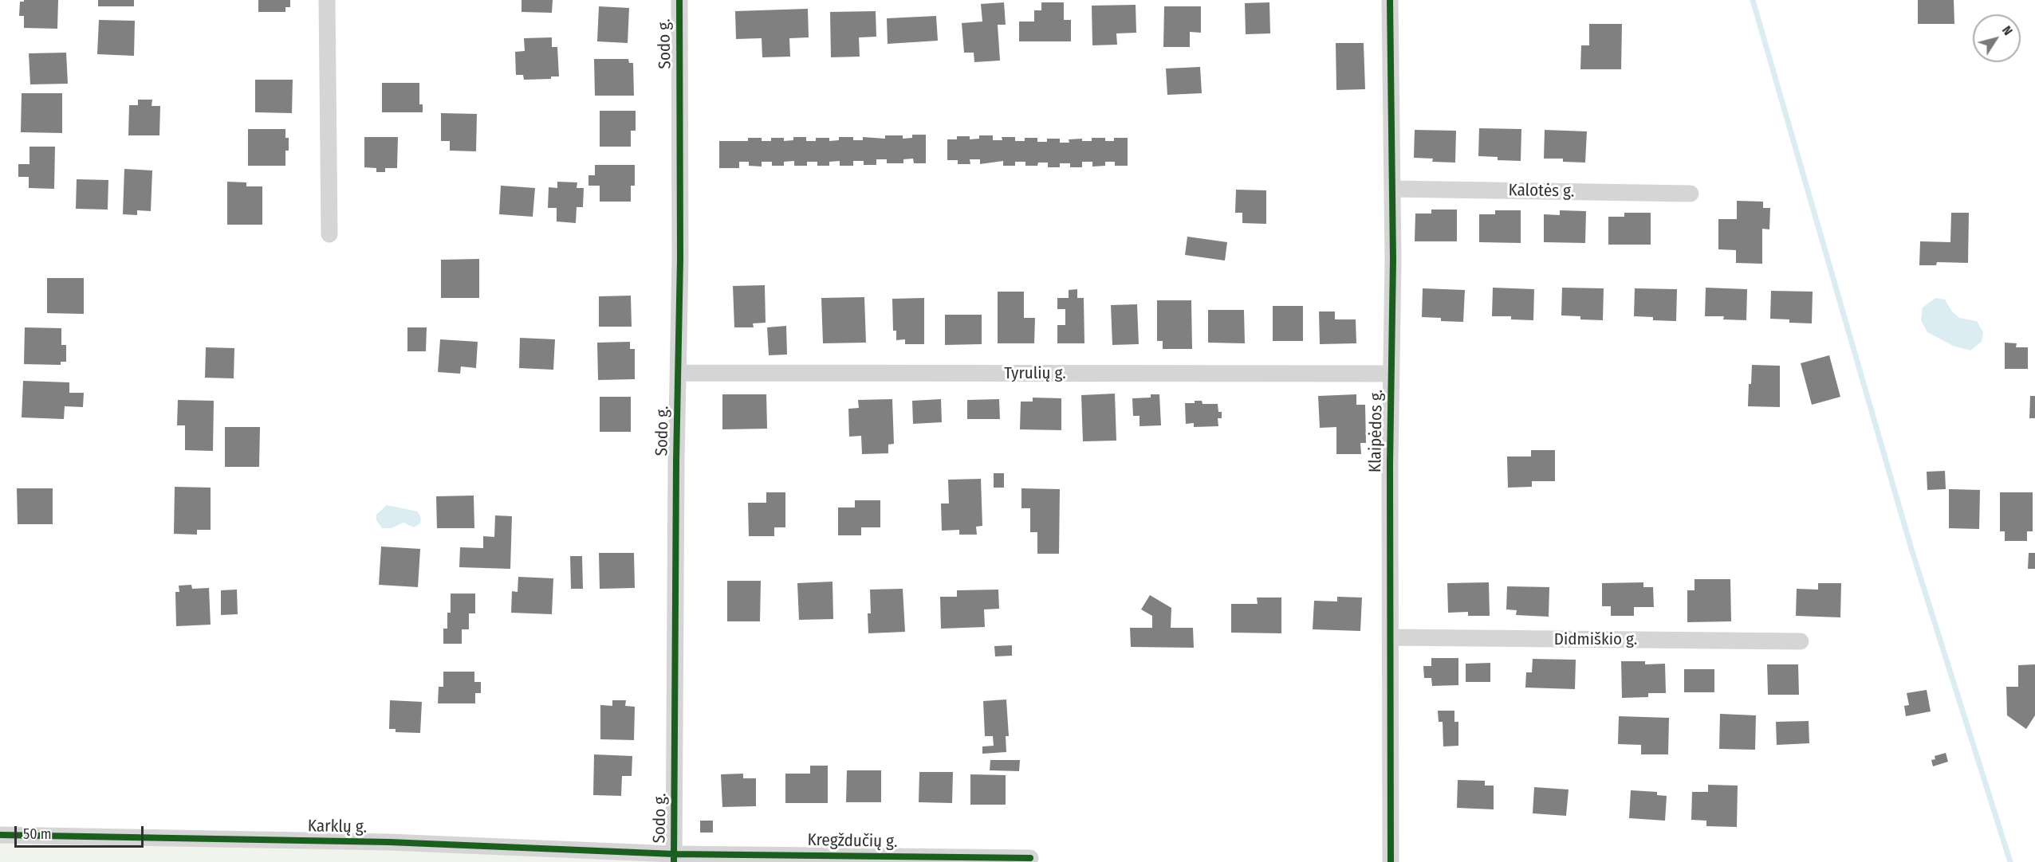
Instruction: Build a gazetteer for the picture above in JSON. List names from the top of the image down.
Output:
{
  "streets": {
    "street": [
      "Sodo g.",
      "Kalotės g.",
      "Tyrulių g.",
      "Klaipėdos g.",
      "Didmiškio g.",
      "Karklų g.",
      "Kregždučių g."
    ]
  },
  "crossings": [
    ["Sodo g.", "Tyrulių g."],
    ["Sodo g.", "Karklų g."],
    ["Sodo g.", "Kregždučių g."],
    ["Kalotės g.", "Klaipėdos g."],
    ["Tyrulių g.", "Klaipėdos g."],
    ["Klaipėdos g.", "Didmiškio g."],
    ["Karklų g.", "Kregždučių g."]
  ],
  "scale_bar": "50 m",
  "north": "top right"
}
